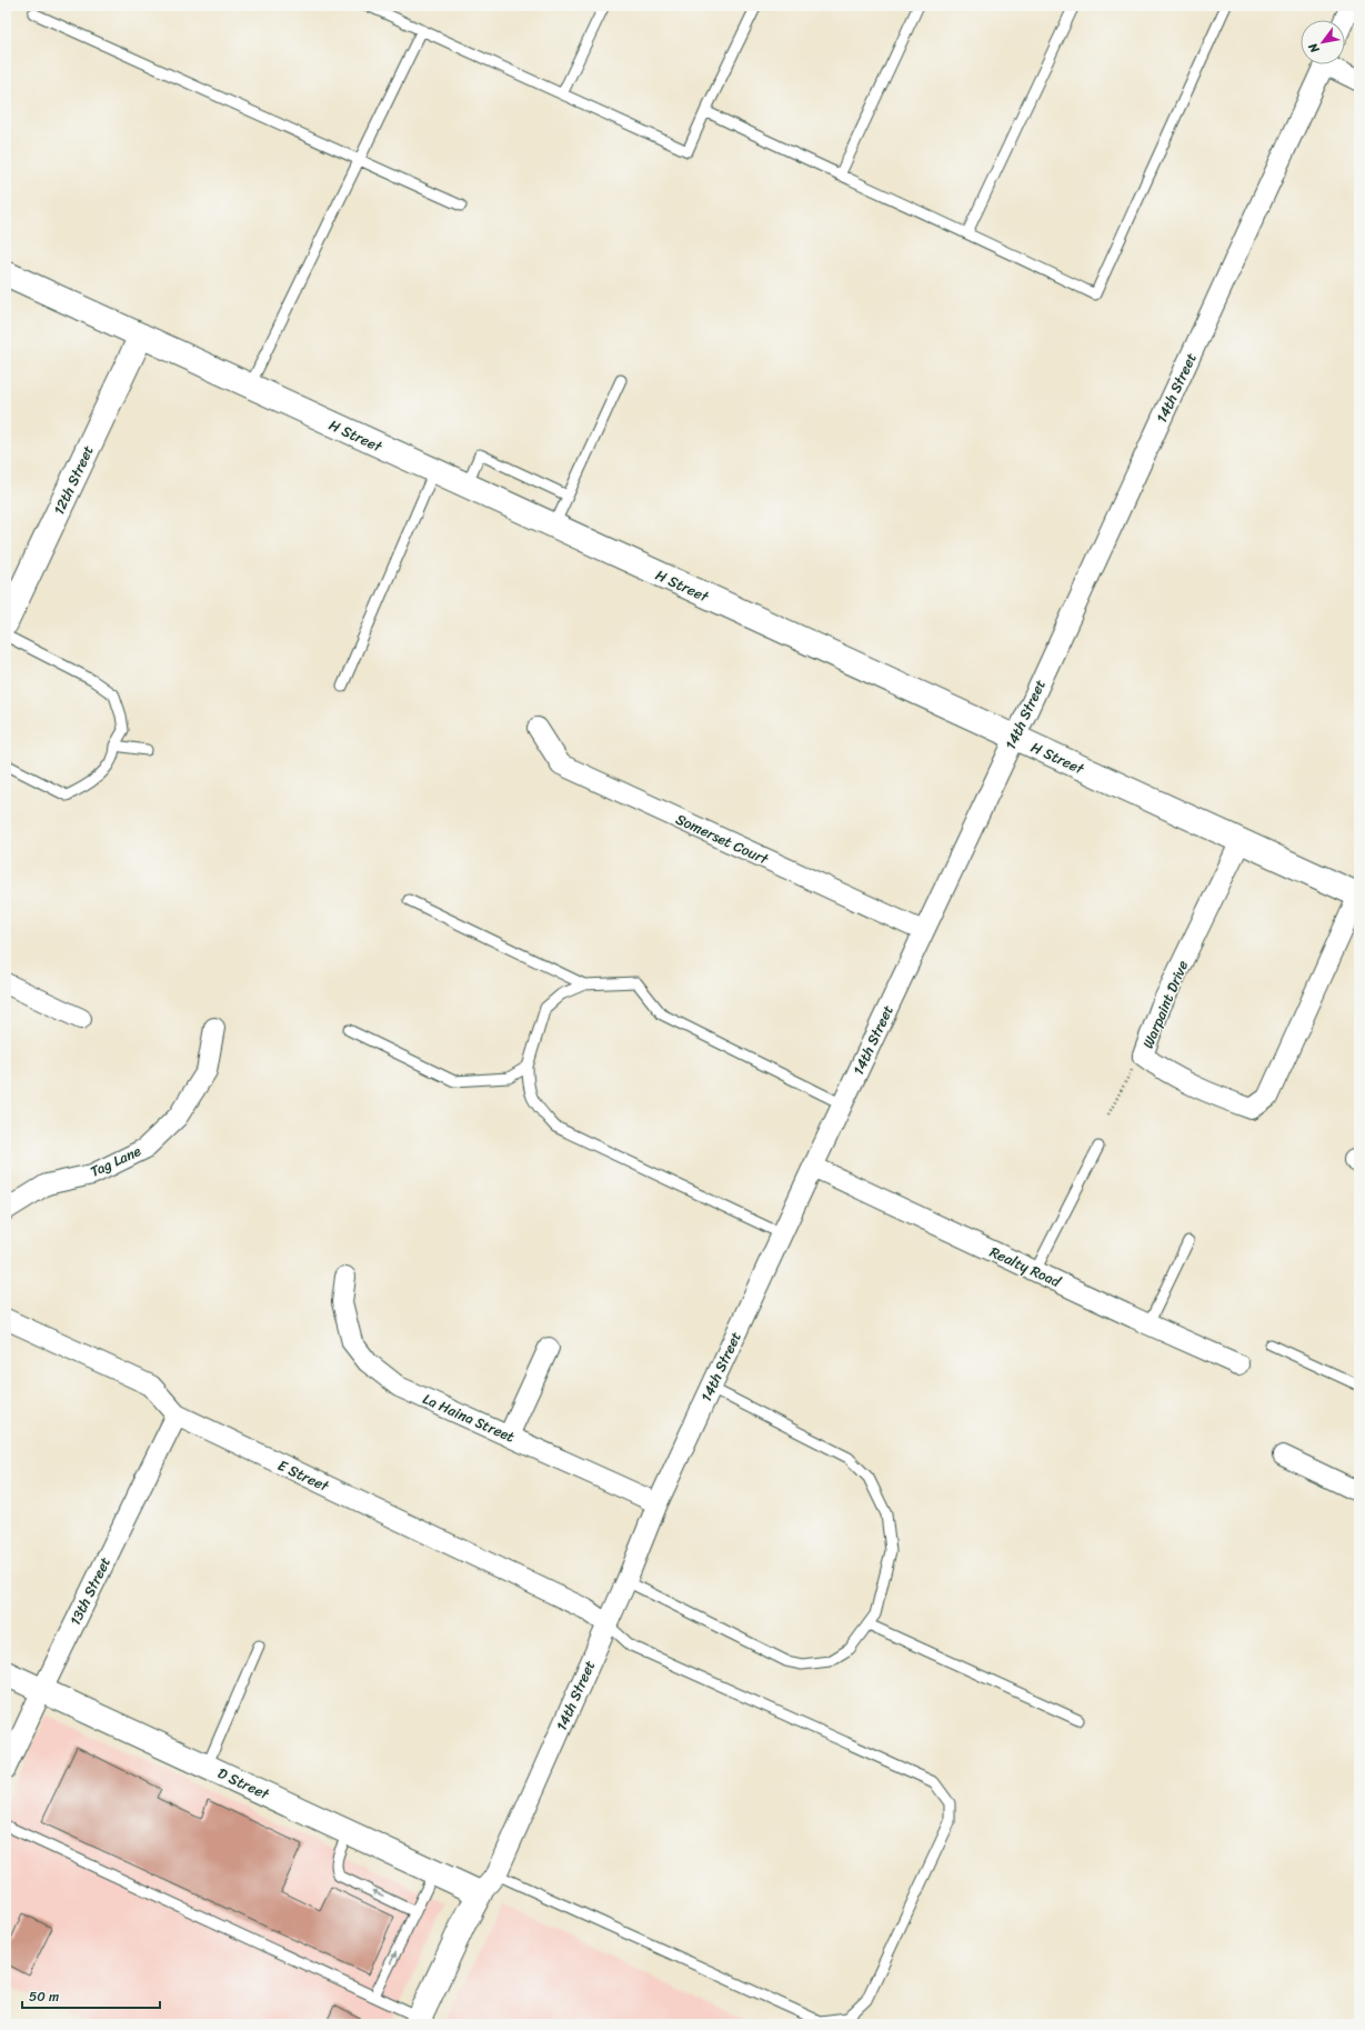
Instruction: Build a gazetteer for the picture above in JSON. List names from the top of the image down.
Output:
{
  "streets": {
    "street": [
      "14th Street",
      "H Street",
      "12th Street",
      "Somerset Court",
      "Warpaint Drive",
      "Tag Lane",
      "Realty Road",
      "La Haina Street",
      "E Street",
      "13th Street",
      "D Street"
    ]
  },
  "crossings": [
    ["14th Street", "H Street"],
    ["14th Street", "Somerset Court"],
    ["14th Street", "Realty Road"],
    ["14th Street", "La Haina Street"],
    ["14th Street", "E Street"],
    ["14th Street", "D Street"],
    ["H Street", "12th Street"],
    ["H Street", "Warpaint Drive"],
    ["E Street", "13th Street"],
    ["13th Street", "D Street"]
  ],
  "scale_bar": "50 m",
  "north": "bottom left"
}
